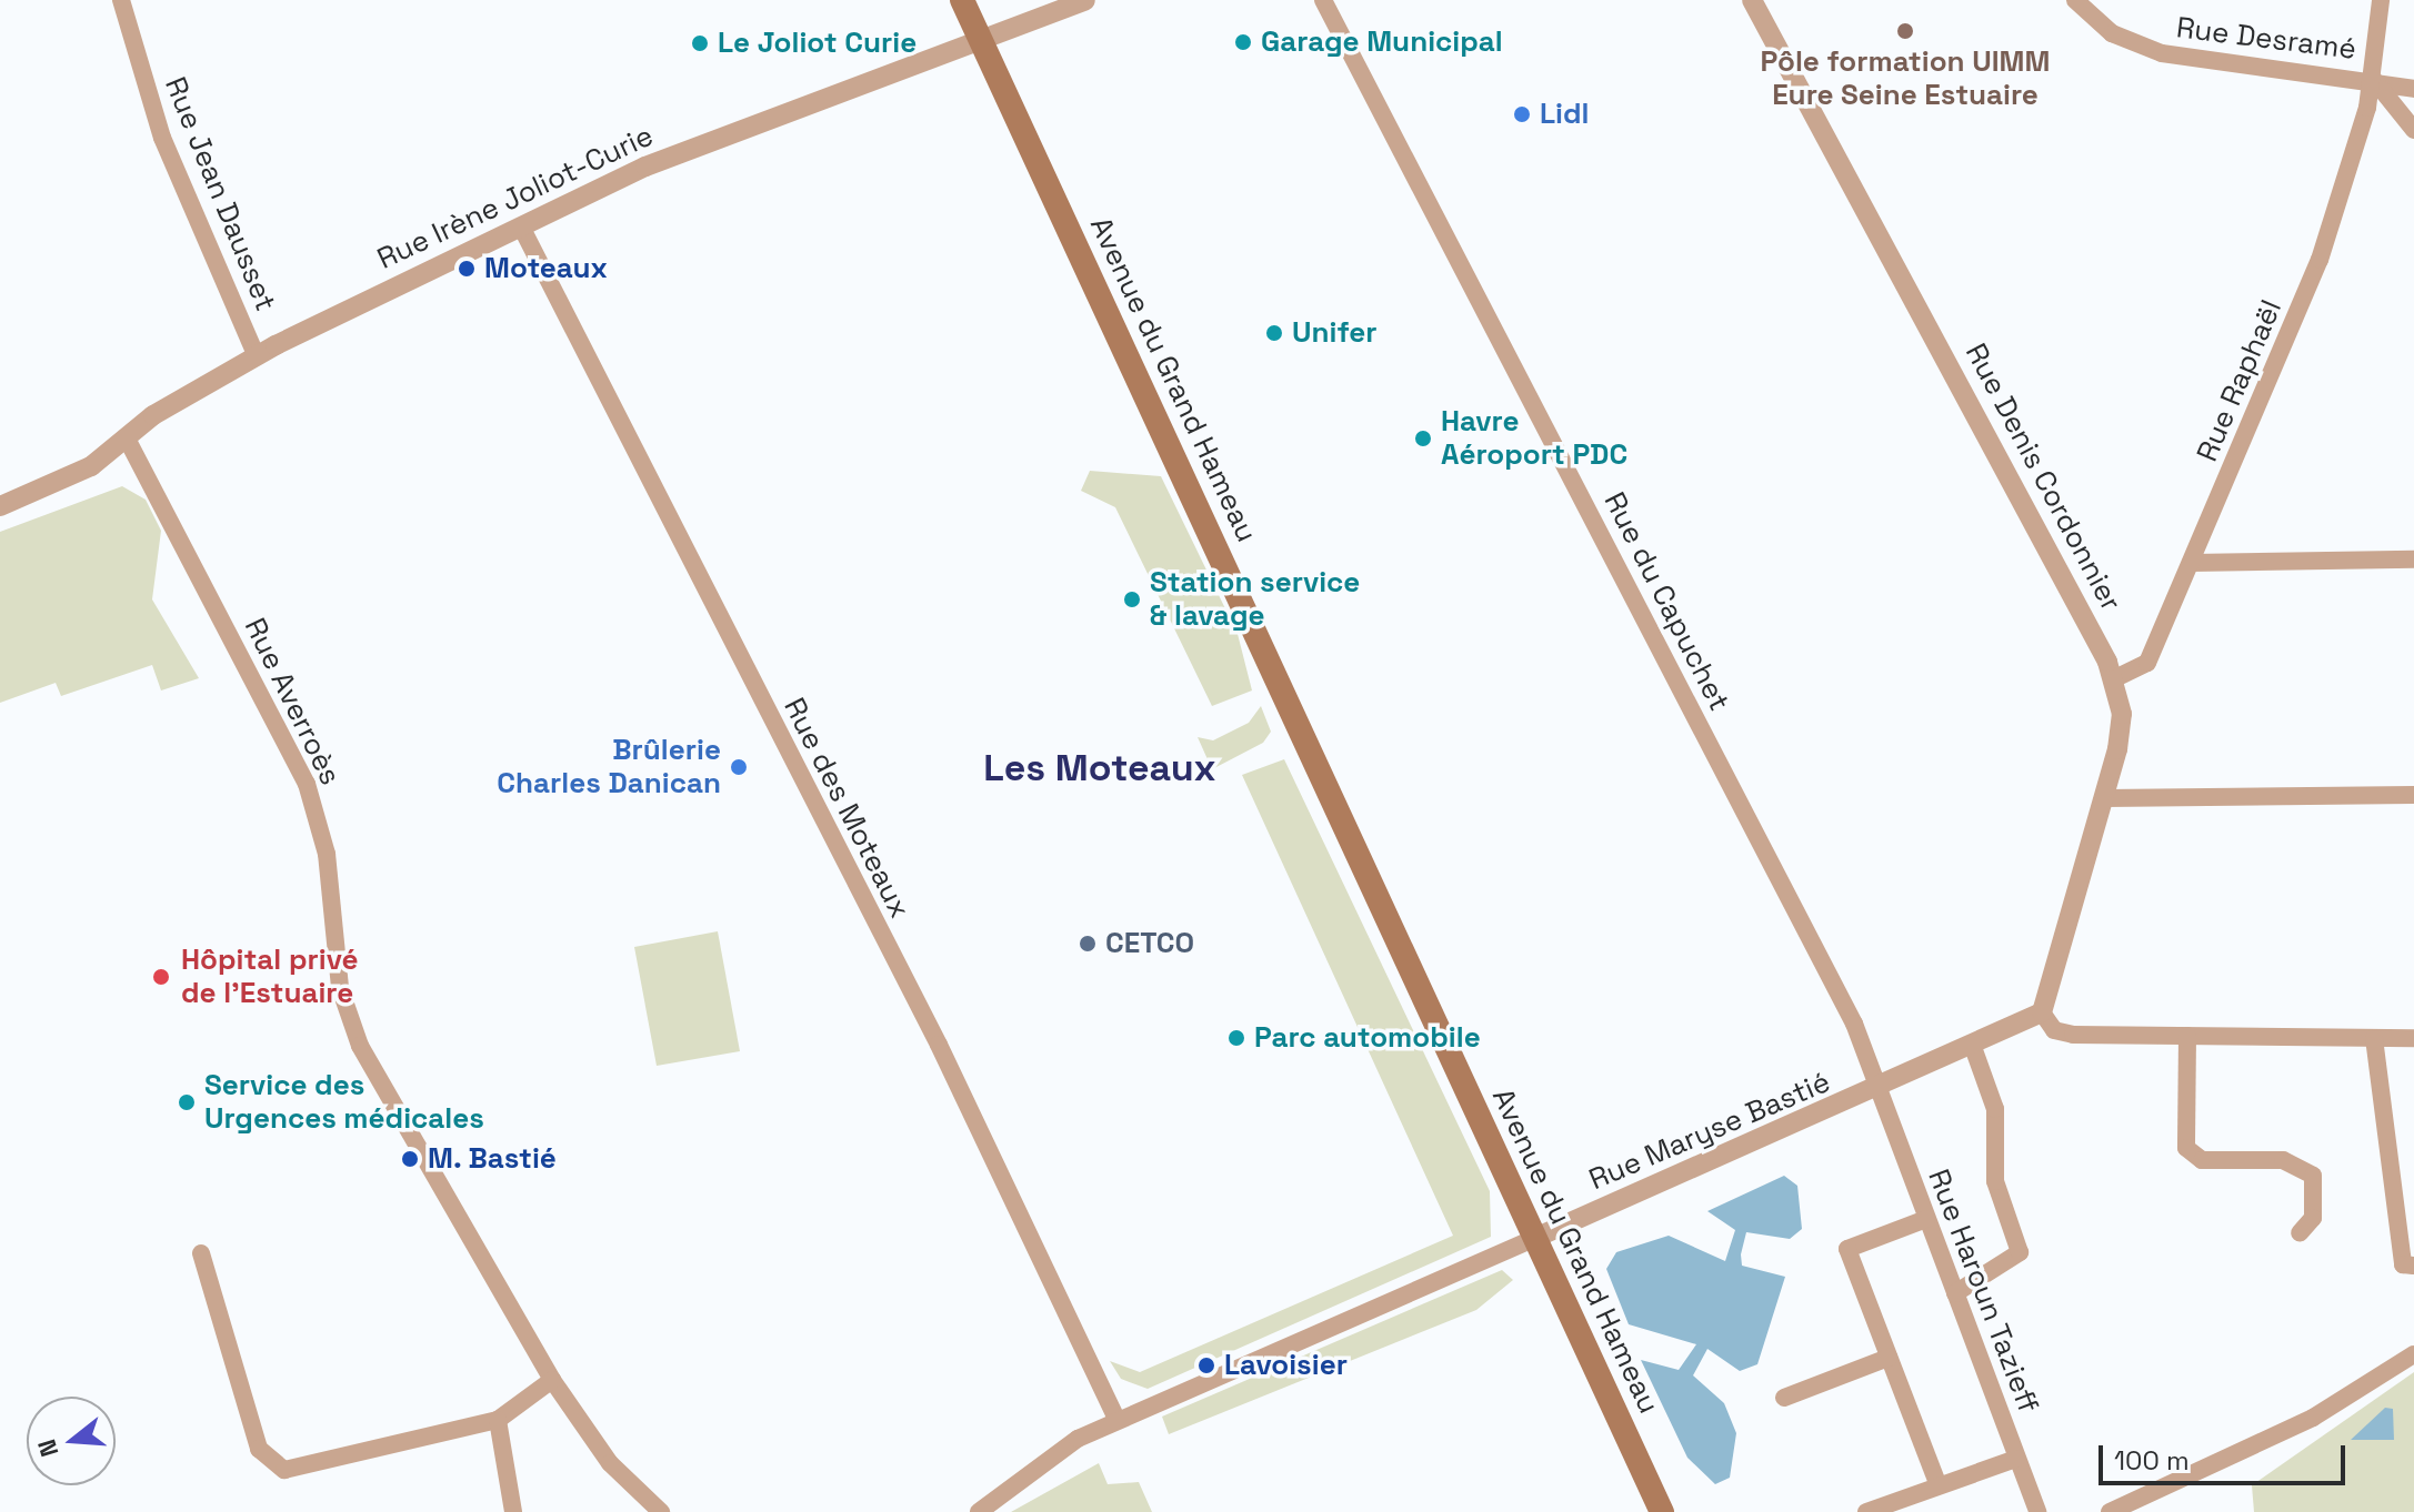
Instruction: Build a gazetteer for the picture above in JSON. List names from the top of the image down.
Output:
{
  "streets": {
    "main road": ["Avenue du Grand Hameau"],
    "street": [
      "Rue Desramé",
      "Rue Jean Dausset",
      "Rue Irène Joliot-Curie",
      "Rue Raphaël",
      "Rue Denis Cordonnier",
      "Rue du Capuchet",
      "Rue Averroès",
      "Rue des Moteaux",
      "Rue Maryse Bastié",
      "Rue Haroun Tazieff"
    ]
  },
  "crossings": [
    ["Rue Desramé", "Rue Raphaël"],
    ["Rue Jean Dausset", "Rue Irène Joliot-Curie"],
    ["Rue Irène Joliot-Curie", "Rue Averroès"],
    ["Rue Irène Joliot-Curie", "Rue des Moteaux"],
    ["Avenue du Grand Hameau", "Rue Maryse Bastié"],
    ["Rue Raphaël", "Rue Denis Cordonnier"],
    ["Rue Denis Cordonnier", "Rue Maryse Bastié"],
    ["Rue du Capuchet", "Rue Maryse Bastié"],
    ["Rue du Capuchet", "Rue Haroun Tazieff"],
    ["Rue des Moteaux", "Rue Maryse Bastié"],
    ["Rue Maryse Bastié", "Rue Haroun Tazieff"]
  ],
  "districts": ["Les Moteaux"],
  "places": [
    "Pôle formation UIMM Eure Seine Estuaire",
    "Garage Municipal",
    "Le Joliot Curie",
    "Lidl",
    "Moteaux",
    "Unifer",
    "Havre Aéroport PDC",
    "Station service & lavage",
    "Brûlerie Charles Danican",
    "CETCO",
    "Hôpital privé de l'Estuaire",
    "Parc automobile",
    "Service des Urgences médicales",
    "M. Bastié",
    "Lavoisier"
  ],
  "scale_bar": "100 m",
  "north": "left"
}
